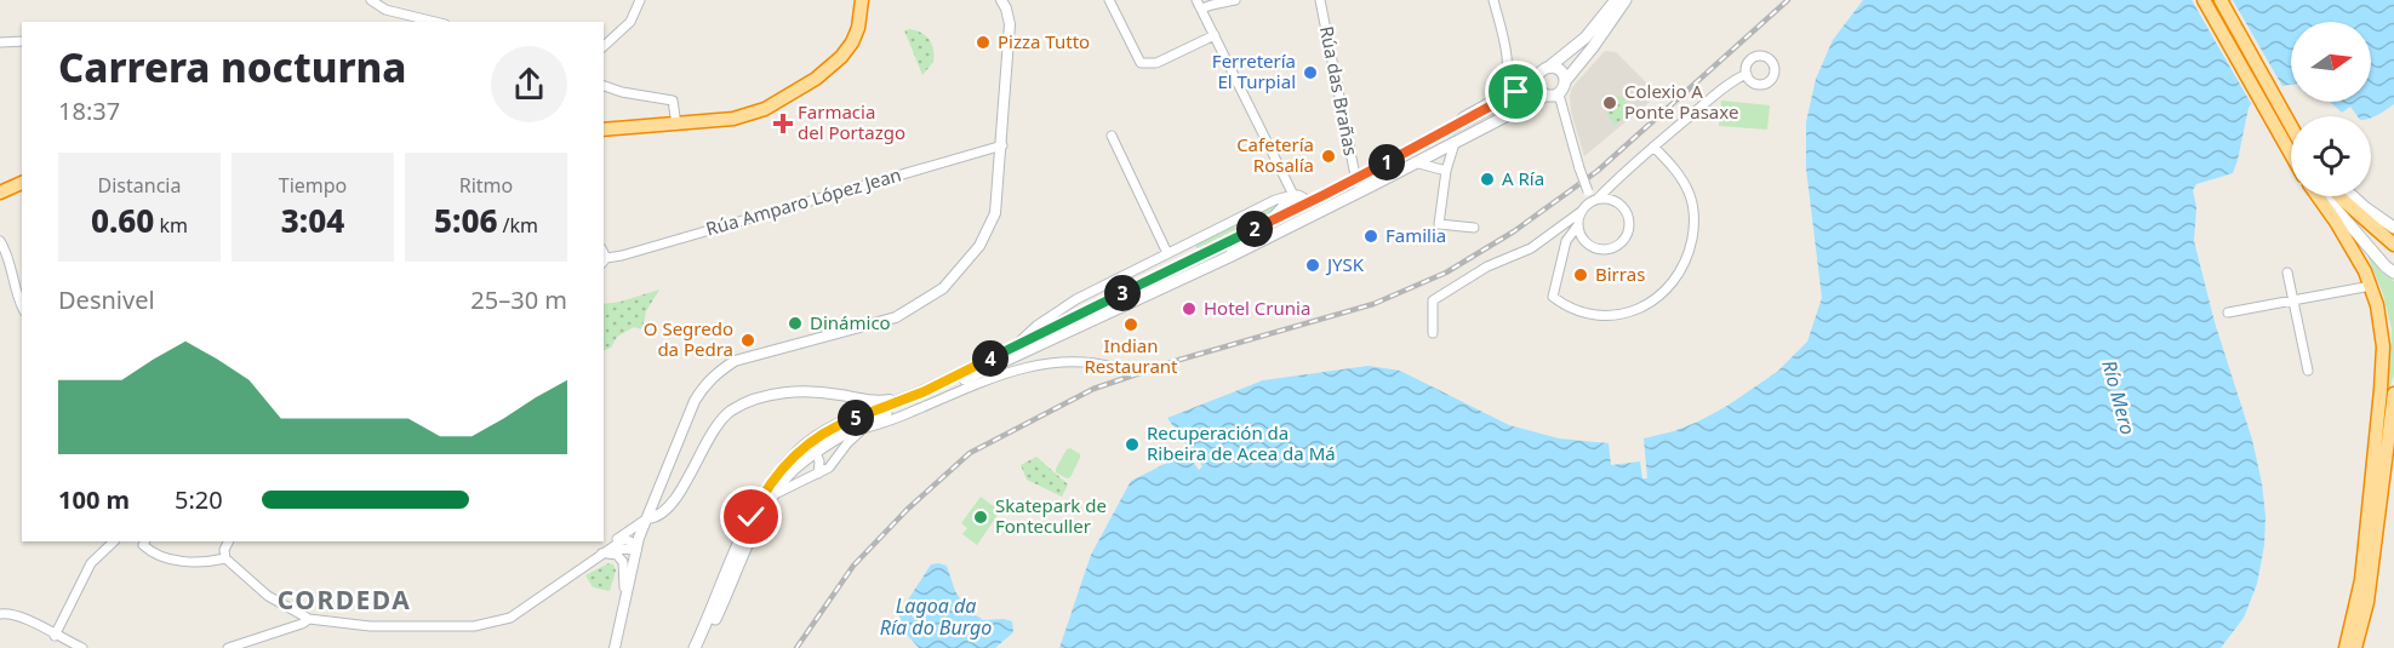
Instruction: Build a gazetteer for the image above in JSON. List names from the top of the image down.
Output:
{
  "streets": {
    "street": ["Rúa das Brañas", "Rúa Amparo López Jean"]
  },
  "districts": ["CORDEDA"],
  "water": ["Río Mero", "Lagoa da Ría do Burgo"],
  "places": {
    "other": [
      "Pizza Tutto",
      "Ferretería El Turpial",
      "Colexio A Ponte Pasaxe",
      "Cafetería Rosalía",
      "A Ría",
      "Familia",
      "JYSK",
      "Birras",
      "Hotel Crunia",
      "Dinámico",
      "Indian Restaurant",
      "O Segredo da Pedra",
      "Recuperación da Ribeira de Acea da Má",
      "Skatepark de Fonteculler"
    ],
    "health": ["Farmacia del Portazgo"]
  },
  "north": "right",
  "page": {
    "heading": ["Carrera nocturna", "18:37"],
    "pins": [
      "1",
      "2",
      "3",
      "4",
      "5"
    ],
    "stats": [
      ["Distancia", "0.60 km"],
      ["Tiempo", "3:04"],
      ["Ritmo", "5:06 /km"]
    ],
    "chart": ["Desnivel", "25–30 m"],
    "list": [
      {
        "name": "100 m",
        "note": "5:20"
      }
    ]
  }
}
